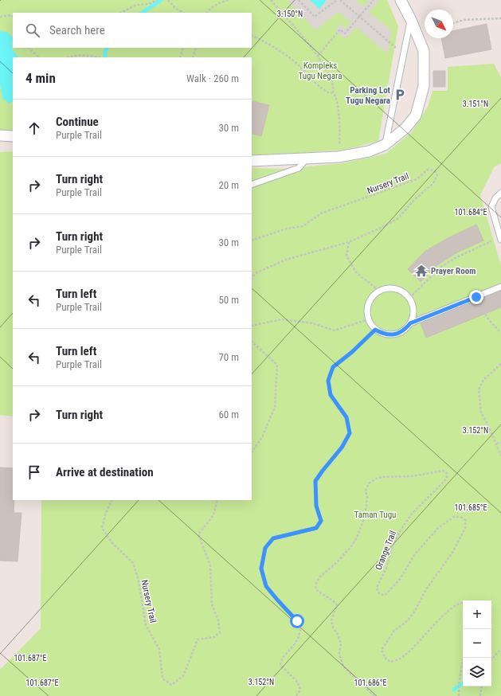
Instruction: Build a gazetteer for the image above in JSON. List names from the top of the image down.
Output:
{
  "streets": {
    "path": ["Nursery Trail", "Orange Trail"]
  },
  "parks": ["Kompleks Tugu Negara", "Taman Tugu"],
  "places": {
    "parking": ["Parking Lot Tugu Negara"],
    "temple": ["Prayer Room"]
  },
  "north": "bottom right",
  "page": {
    "search": "Search here",
    "heading": ["4 min", "Walk · 260 m"],
    "list": [
      ["Continue", "Purple Trail", "30 m"],
      ["Turn right", "Purple Trail", "20 m"],
      ["Turn right", "Purple Trail", "30 m"],
      ["Turn left", "Purple Trail", "50 m"],
      ["Turn left", "Purple Trail", "70 m"],
      ["Turn right", "60 m"],
      "Arrive at destination"
    ],
    "map_buttons": ["+", "−"]
  },
  "coordinates": [
    "3.150°N",
    "3.151°N",
    "101.684°E",
    "3.152°N",
    "101.685°E",
    "101.687°E",
    "101.686°E"
  ]
}
